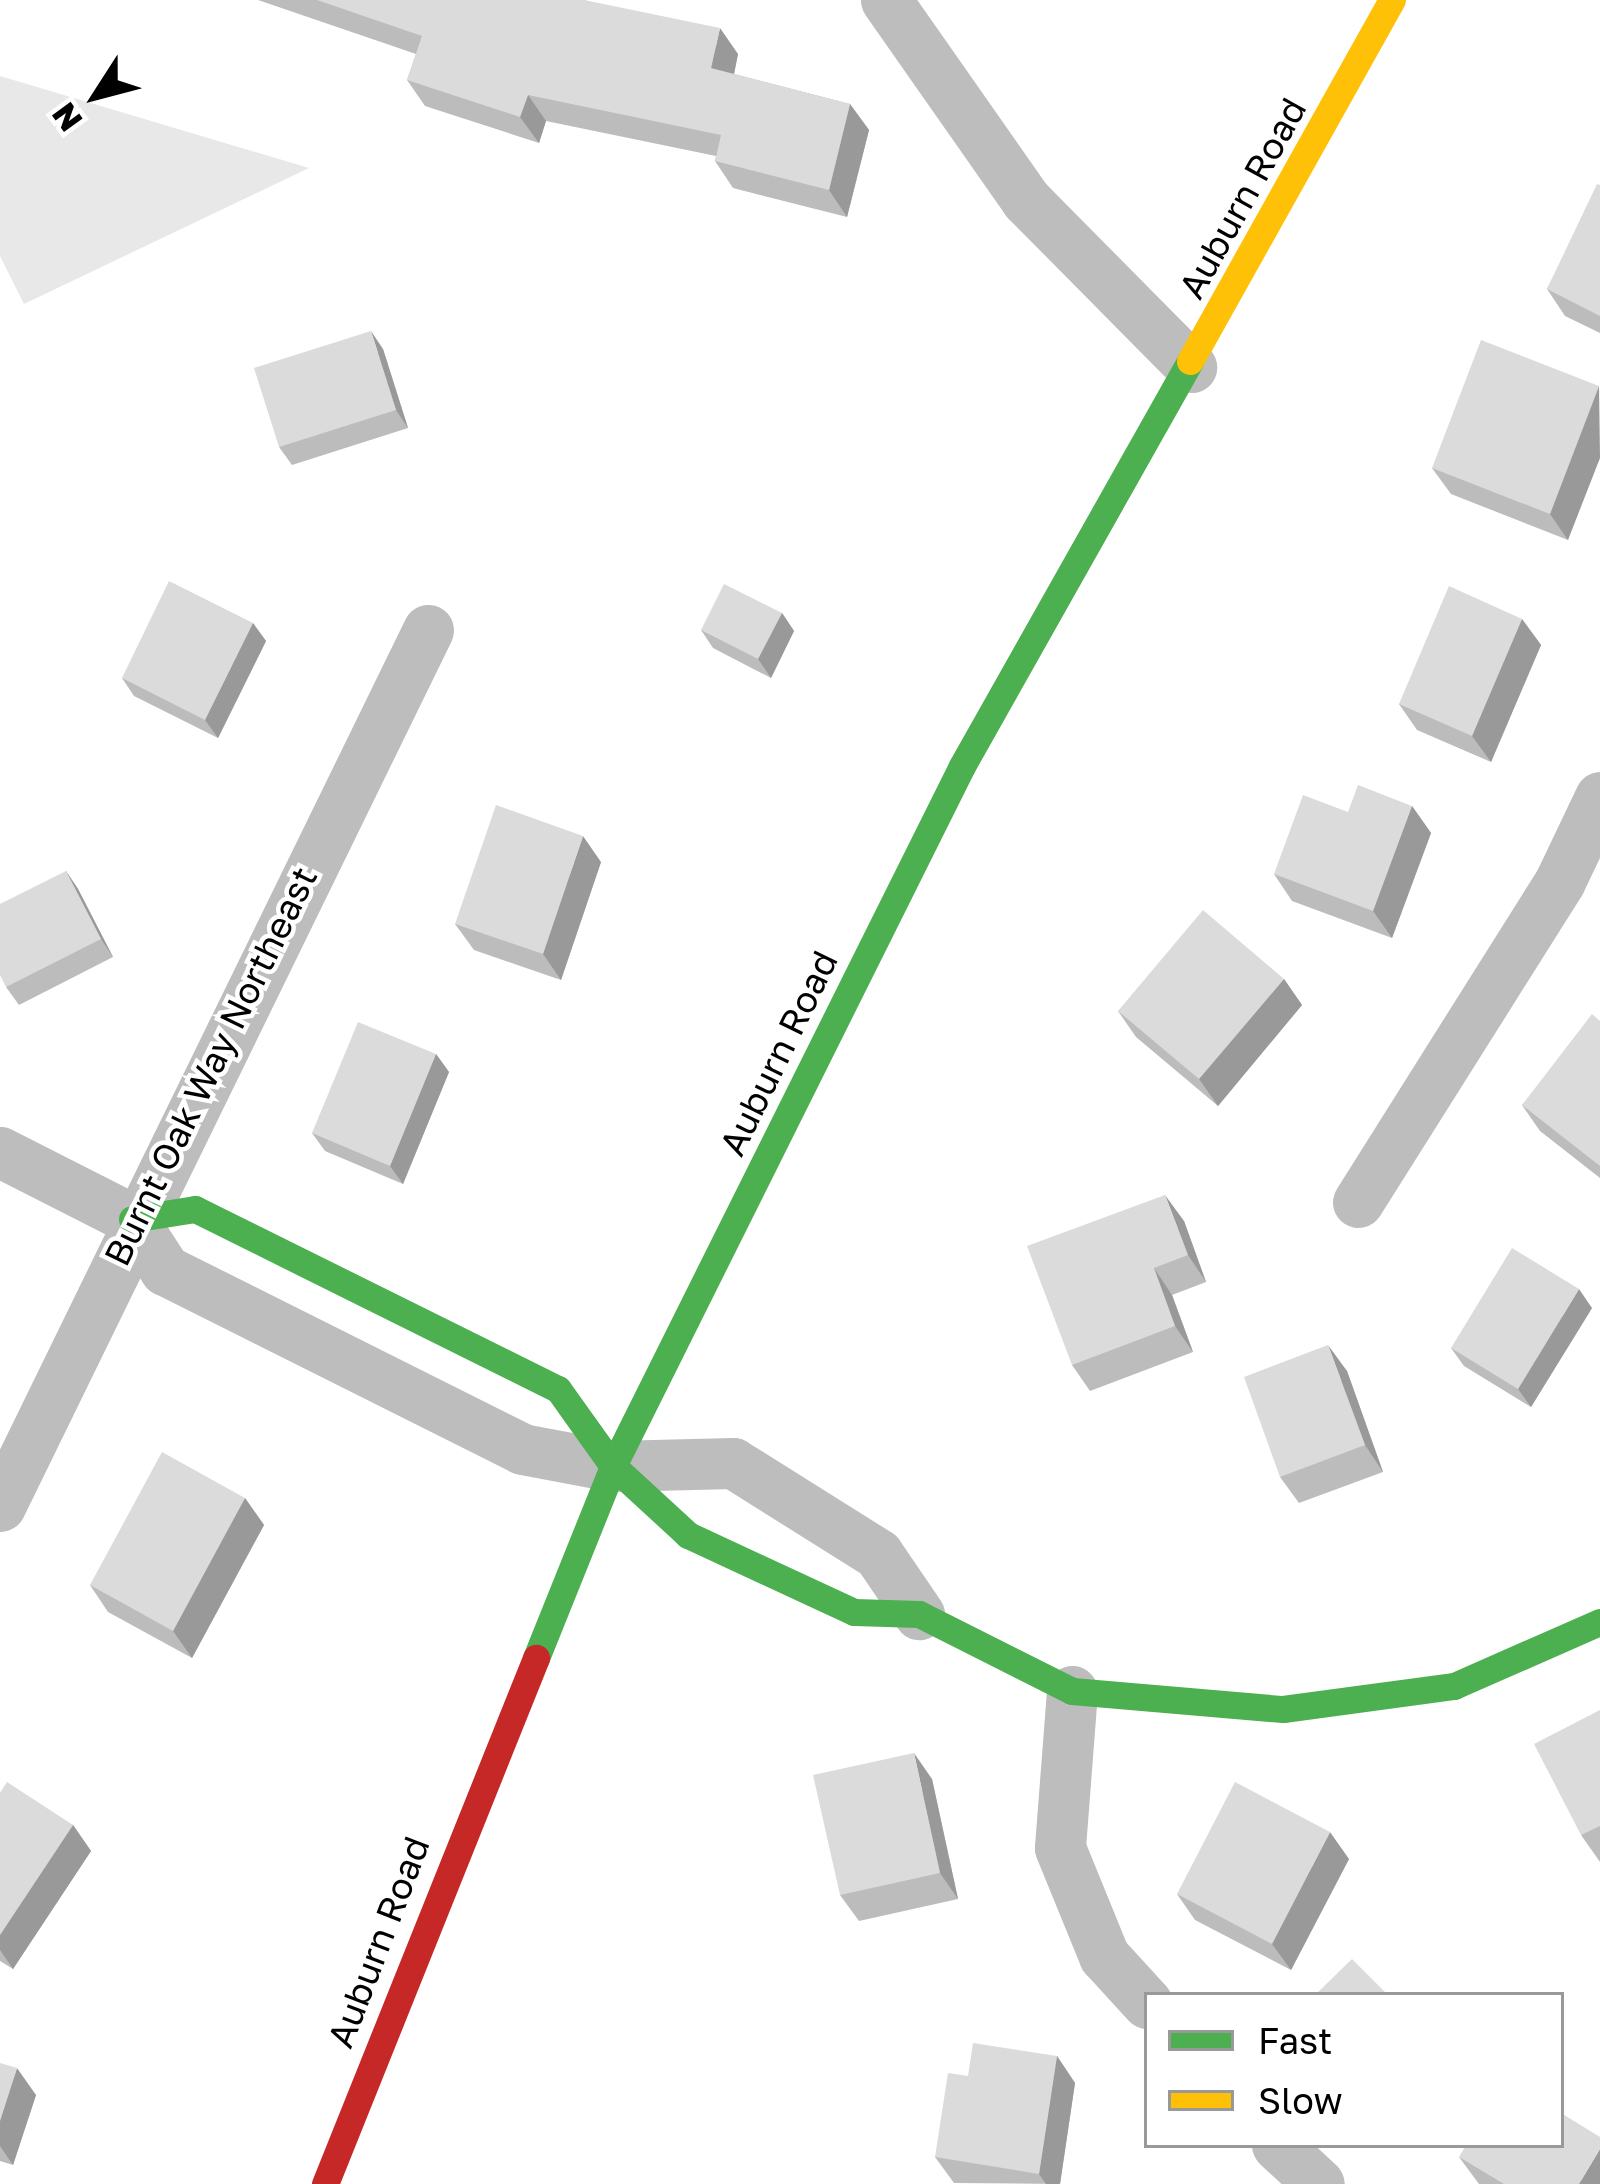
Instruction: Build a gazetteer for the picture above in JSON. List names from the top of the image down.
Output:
{
  "streets": {
    "main road": ["Auburn Road"],
    "street": ["Burnt Oak Way Northeast"]
  },
  "legend": ["Fast", "Slow"],
  "north": "bottom left"
}
